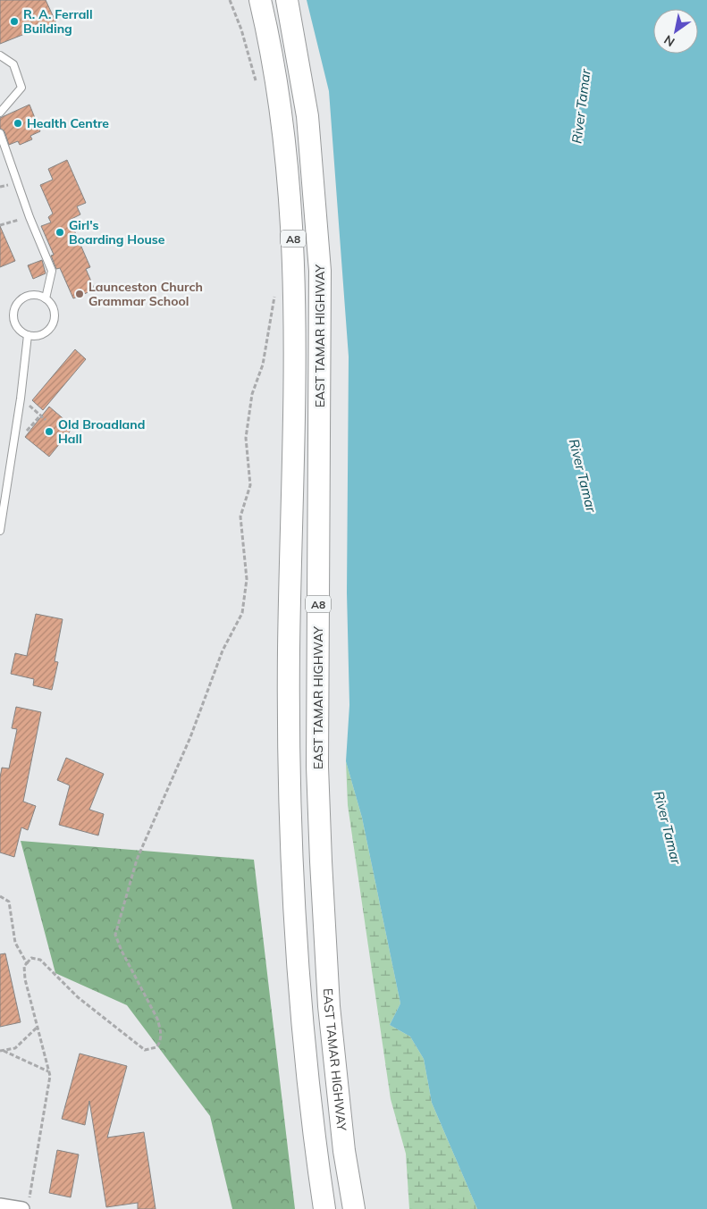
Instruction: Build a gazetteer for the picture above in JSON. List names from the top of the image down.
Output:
{
  "streets": {
    "highway": ["A8", "EAST TAMAR HIGHWAY"]
  },
  "water": ["River Tamar"],
  "places": [
    "R. A. Ferrall Building",
    "Health Centre",
    "Girl's Boarding House",
    "Launceston Church Grammar School",
    "Old Broadland Hall"
  ],
  "north": "bottom left"
}
